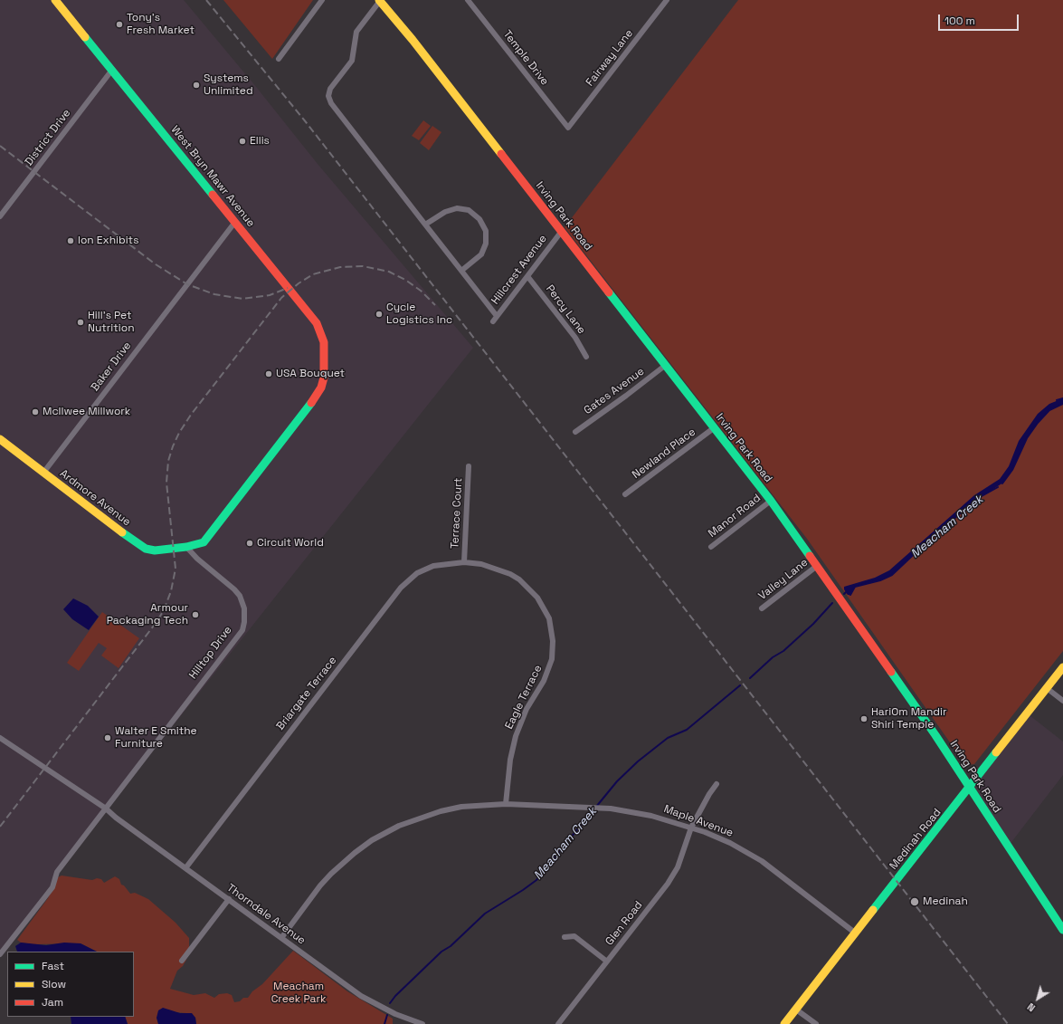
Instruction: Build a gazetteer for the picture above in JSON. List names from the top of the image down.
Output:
{
  "streets": {
    "main road": [
      "West Bryn Mawr Avenue",
      "Irving Park Road",
      "Ardmore Avenue",
      "Medinah Road"
    ],
    "street": [
      "Temple Drive",
      "Fairway Lane",
      "District Drive",
      "Hillcrest Avenue",
      "Percy Lane",
      "Baker Drive",
      "Gates Avenue",
      "Newland Place",
      "Terrace Court",
      "Manor Road",
      "Valley Lane",
      "Hilltop Drive",
      "Briargate Terrace",
      "Eagle Terrace",
      "Maple Avenue",
      "Thorndale Avenue",
      "Glen Road"
    ]
  },
  "crossings": [
    ["Temple Drive", "Fairway Lane"],
    ["District Drive", "West Bryn Mawr Avenue"],
    ["West Bryn Mawr Avenue", "Baker Drive"],
    ["West Bryn Mawr Avenue", "Ardmore Avenue"],
    ["West Bryn Mawr Avenue", "Hilltop Drive"],
    ["Irving Park Road", "Hillcrest Avenue"],
    ["Irving Park Road", "Gates Avenue"],
    ["Irving Park Road", "Newland Place"],
    ["Irving Park Road", "Manor Road"],
    ["Irving Park Road", "Valley Lane"],
    ["Irving Park Road", "Medinah Road"],
    ["Hillcrest Avenue", "Percy Lane"],
    ["Baker Drive", "Ardmore Avenue"],
    ["Ardmore Avenue", "Hilltop Drive"],
    ["Terrace Court", "Briargate Terrace"],
    ["Hilltop Drive", "Thorndale Avenue"],
    ["Briargate Terrace", "Eagle Terrace"],
    ["Briargate Terrace", "Thorndale Avenue"],
    ["Eagle Terrace", "Maple Avenue"],
    ["Maple Avenue", "Medinah Road"],
    ["Maple Avenue", "Thorndale Avenue"],
    ["Maple Avenue", "Glen Road"]
  ],
  "water": ["Meacham Creek"],
  "parks": ["Meacham Creek Park"],
  "places": [
    "Tony's Fresh Market",
    "Systems Unlimited",
    "Ellis",
    "Ion Exhibits",
    "Cycle Logistics Inc",
    "Hill's Pet Nutrition",
    "USA Bouquet",
    "McIlwee Millwork",
    "Circuit World",
    "Armour Packaging Tech",
    "HariOm Mandir Shiri Temple",
    "Walter E Smithe Furniture",
    "Medinah"
  ],
  "legend": ["Fast", "Slow", "Jam"],
  "scale_bar": "100 m",
  "north": "bottom left"
}
